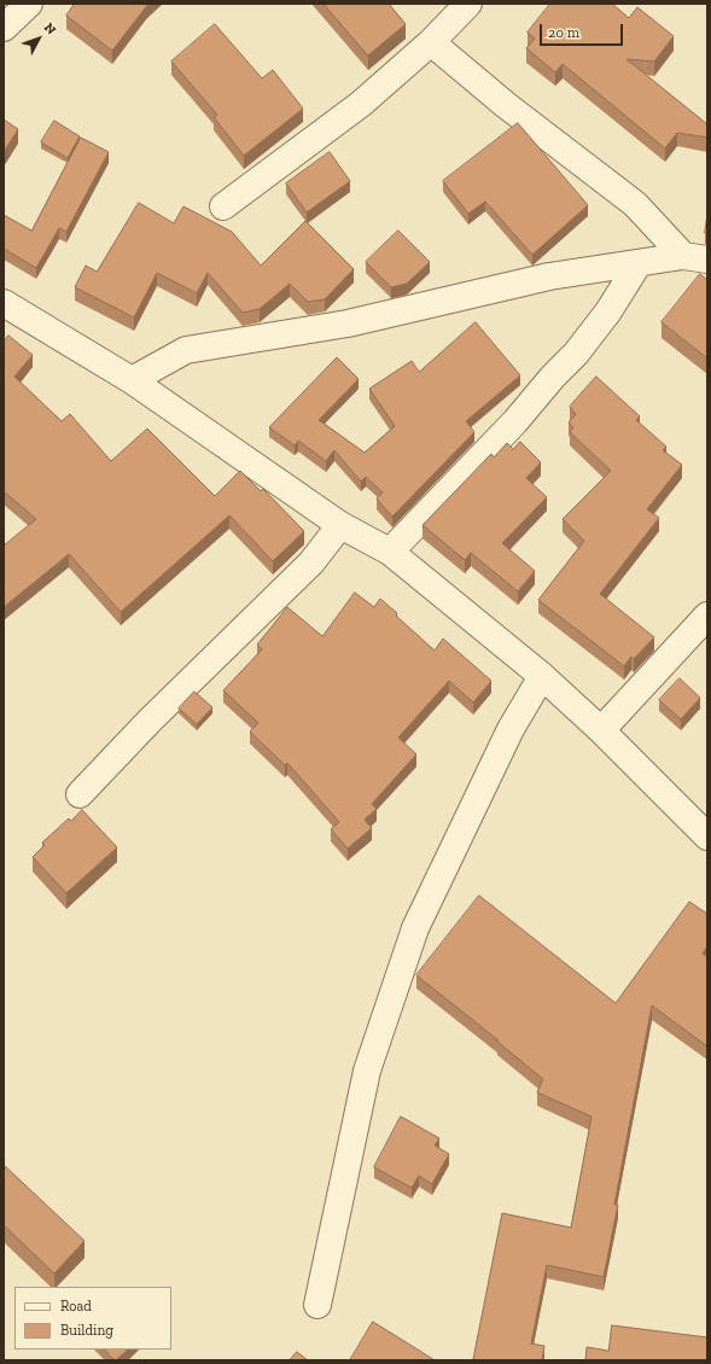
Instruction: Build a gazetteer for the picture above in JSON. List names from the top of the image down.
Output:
{
  "legend": ["Road", "Building"],
  "scale_bar": "20 m",
  "north": "top right"
}
